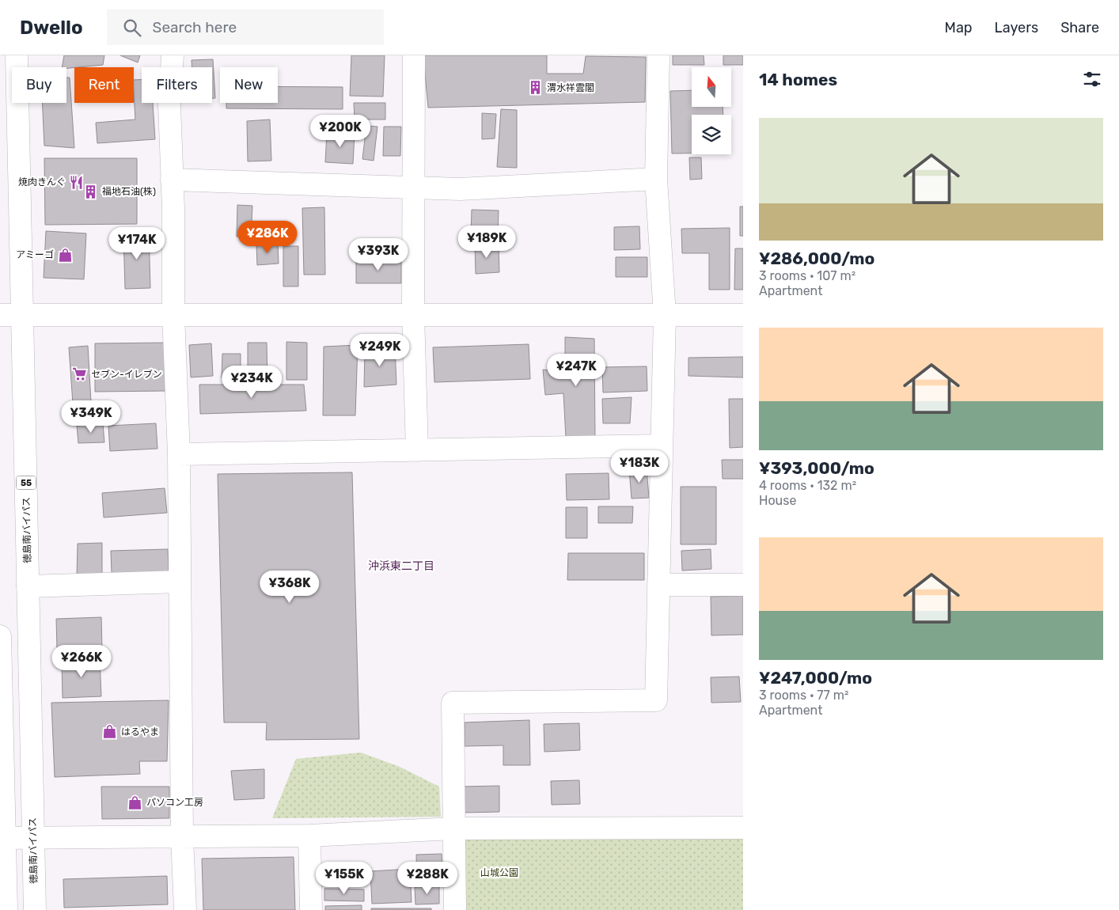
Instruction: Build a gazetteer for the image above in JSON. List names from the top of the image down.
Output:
{
  "streets": {
    "main road": ["55", "徳島南バイパス"]
  },
  "districts": ["沖浜東二丁目"],
  "parks": ["山城公園"],
  "places": {
    "building": ["渭水祥雲閣", "福地石油(株)"],
    "restaurant": ["焼肉きんぐ"],
    "shop": ["アミーゴ", "はるやま", "パソコン工房"],
    "supermarket": ["セブン-イレブン"]
  },
  "north": "top",
  "page": {
    "header": "Dwello",
    "search": "Search here",
    "nav": ["Map", "Layers", "Share"],
    "heading": "14 homes",
    "chip": [
      "Buy",
      "Rent",
      "Filters",
      "New"
    ],
    "list": [
      {
        "name": "¥286,000/mo",
        "note": "3 rooms · 107 m² · Apartment"
      },
      {
        "name": "¥393,000/mo",
        "note": "4 rooms · 132 m² · House"
      },
      {
        "name": "¥247,000/mo",
        "note": "3 rooms · 77 m² · Apartment"
      }
    ],
    "price": [
      "¥200K",
      "¥286K",
      "¥189K",
      "¥174K",
      "¥393K",
      "¥249K",
      "¥247K",
      "¥234K",
      "¥349K",
      "¥183K",
      "¥368K",
      "¥266K",
      "¥155K",
      "¥288K"
    ]
  }
}
